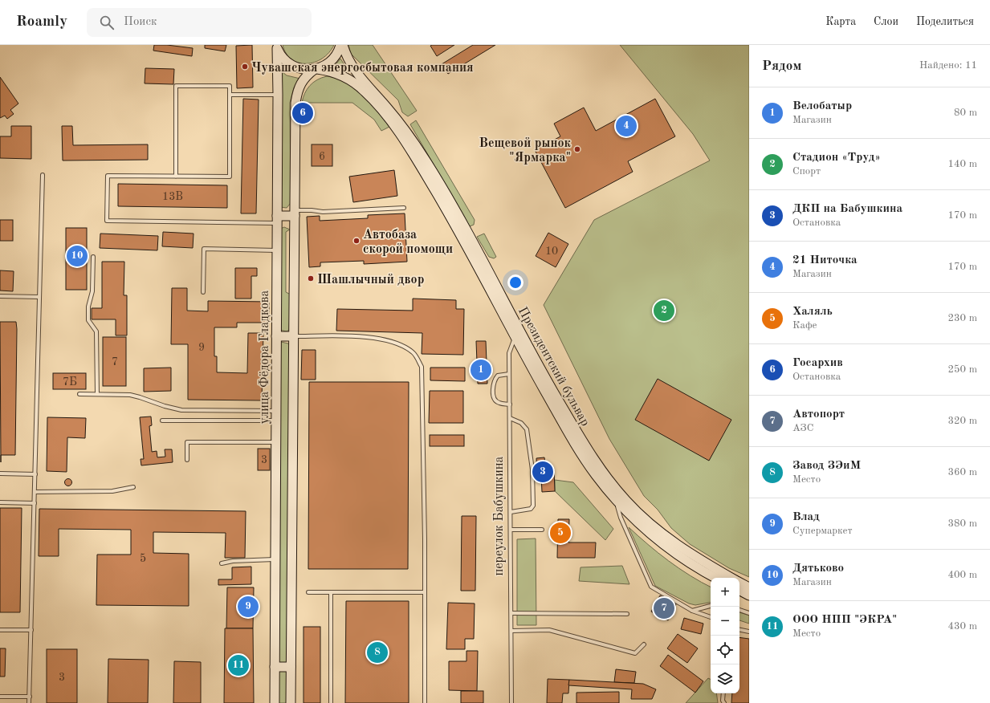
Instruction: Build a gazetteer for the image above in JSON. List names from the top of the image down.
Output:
{
  "streets": {
    "main road": ["улица Фёдора Гладкова", "Президентский бульвар"],
    "lane": ["переулок Бабушкина"]
  },
  "crossings": [
    ["улица Фёдора Гладкова", "Президентский бульвар"],
    ["Президентский бульвар", "переулок Бабушкина"]
  ],
  "places": [
    "Чувашская энергосбытовая компания",
    "Вещевой рынок \"Ярмарка\"",
    "Автобаза скорой помощи",
    "Шашлычный двор"
  ],
  "house_numbers": [
    "6",
    "13В",
    "10",
    "9",
    "7",
    "7Б",
    "3",
    "5",
    "3"
  ],
  "page": {
    "header": "Roamly",
    "search": "Поиск",
    "nav": ["Карта", "Слои", "Поделиться"],
    "heading": ["Рядом", "Найдено: 11"],
    "list": [
      {
        "mark": "1",
        "name": "Велобатыр",
        "note": "Магазин",
        "value": "80 m"
      },
      {
        "mark": "2",
        "name": "Стадион «Труд»",
        "note": "Спорт",
        "value": "140 m"
      },
      {
        "mark": "3",
        "name": "ДКП на Бабушкина",
        "note": "Остановка",
        "value": "170 m"
      },
      {
        "mark": "4",
        "name": "21 Ниточка",
        "note": "Магазин",
        "value": "170 m"
      },
      {
        "mark": "5",
        "name": "Халяль",
        "note": "Кафе",
        "value": "230 m"
      },
      {
        "mark": "6",
        "name": "Госархив",
        "note": "Остановка",
        "value": "250 m"
      },
      {
        "mark": "7",
        "name": "Автопорт",
        "note": "АЗС",
        "value": "320 m"
      },
      {
        "mark": "8",
        "name": "Завод ЗЭиМ",
        "note": "Место",
        "value": "360 m"
      },
      {
        "mark": "9",
        "name": "Влад",
        "note": "Супермаркет",
        "value": "380 m"
      },
      {
        "mark": "10",
        "name": "Дятьково",
        "note": "Магазин",
        "value": "400 m"
      },
      {
        "mark": "11",
        "name": "ООО НПП \"ЭКРА\"",
        "note": "Место",
        "value": "430 m"
      }
    ],
    "pins": [
      "6",
      "4",
      "10",
      "2",
      "1",
      "3",
      "5",
      "9",
      "7",
      "8",
      "11"
    ],
    "map_buttons": ["+", "−"]
  }
}
